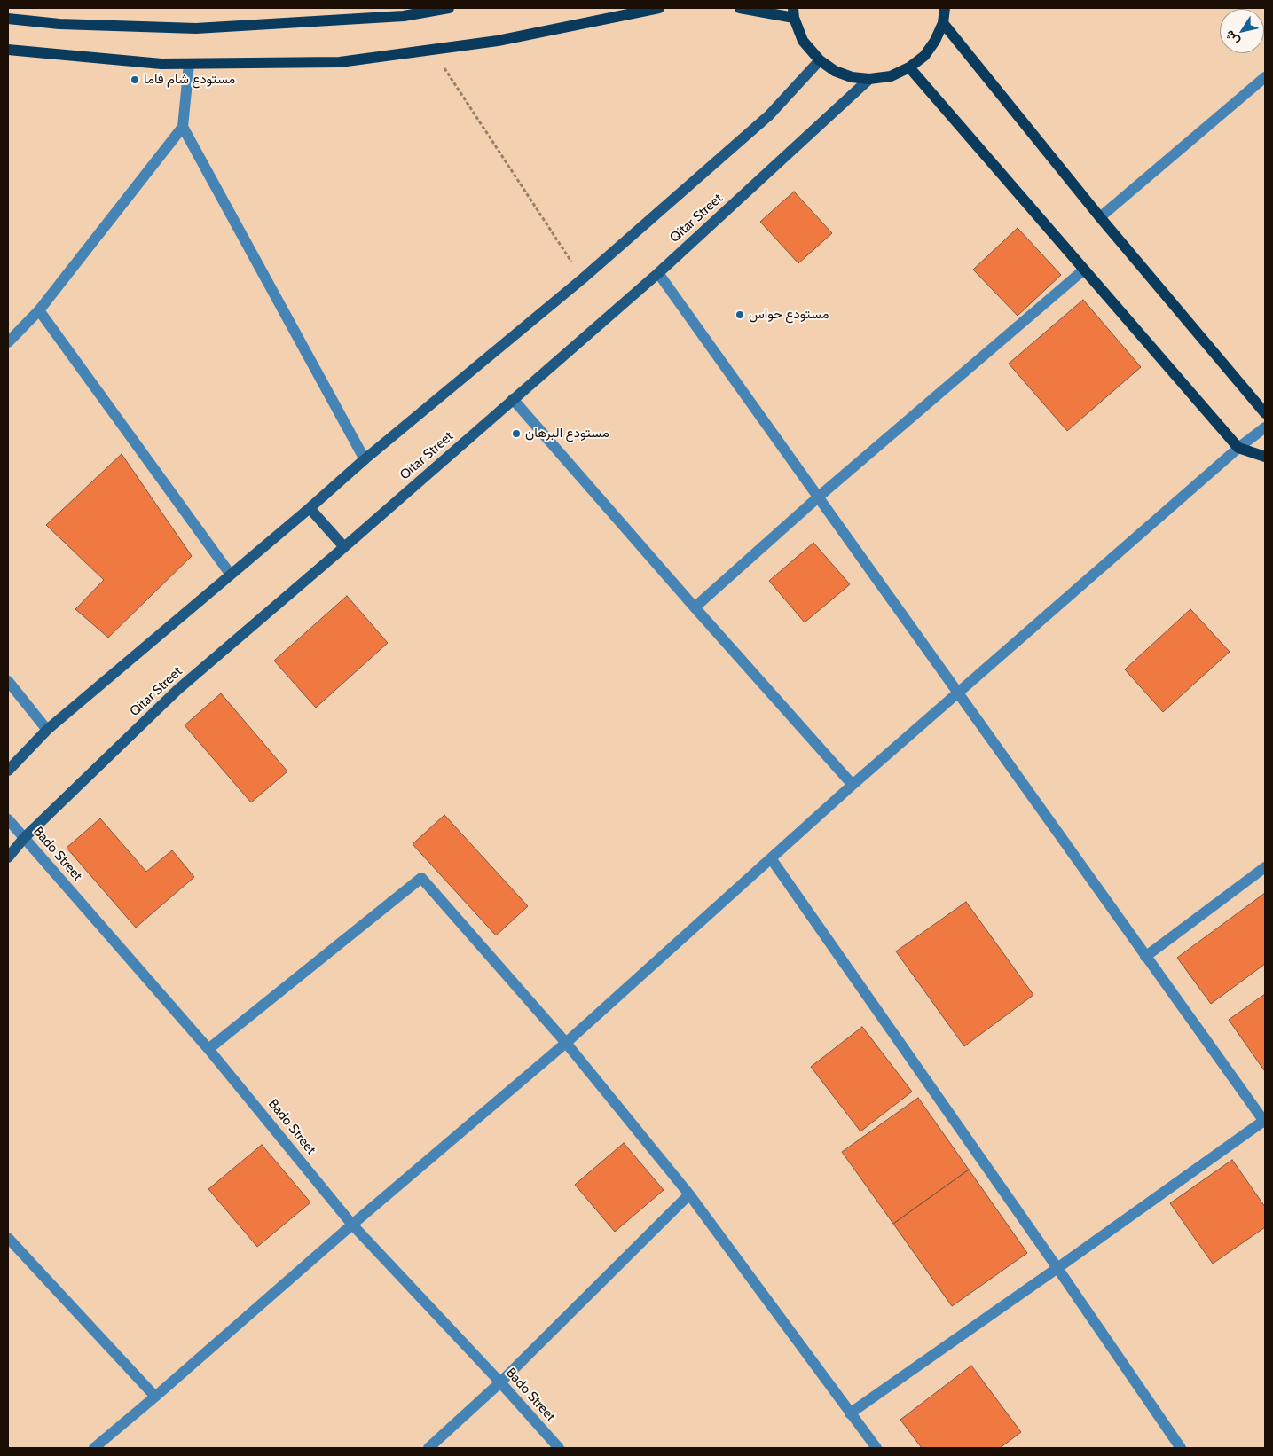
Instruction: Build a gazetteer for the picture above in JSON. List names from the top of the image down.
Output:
{
  "streets": {
    "main road": ["Qitar Street"],
    "street": ["Bado Street"]
  },
  "crossings": [
    ["Qitar Street", "Bado Street"]
  ],
  "places": ["مستودع شام فاما", "مستودع حواس", "مستودع البرهان"],
  "north": "bottom left"
}
